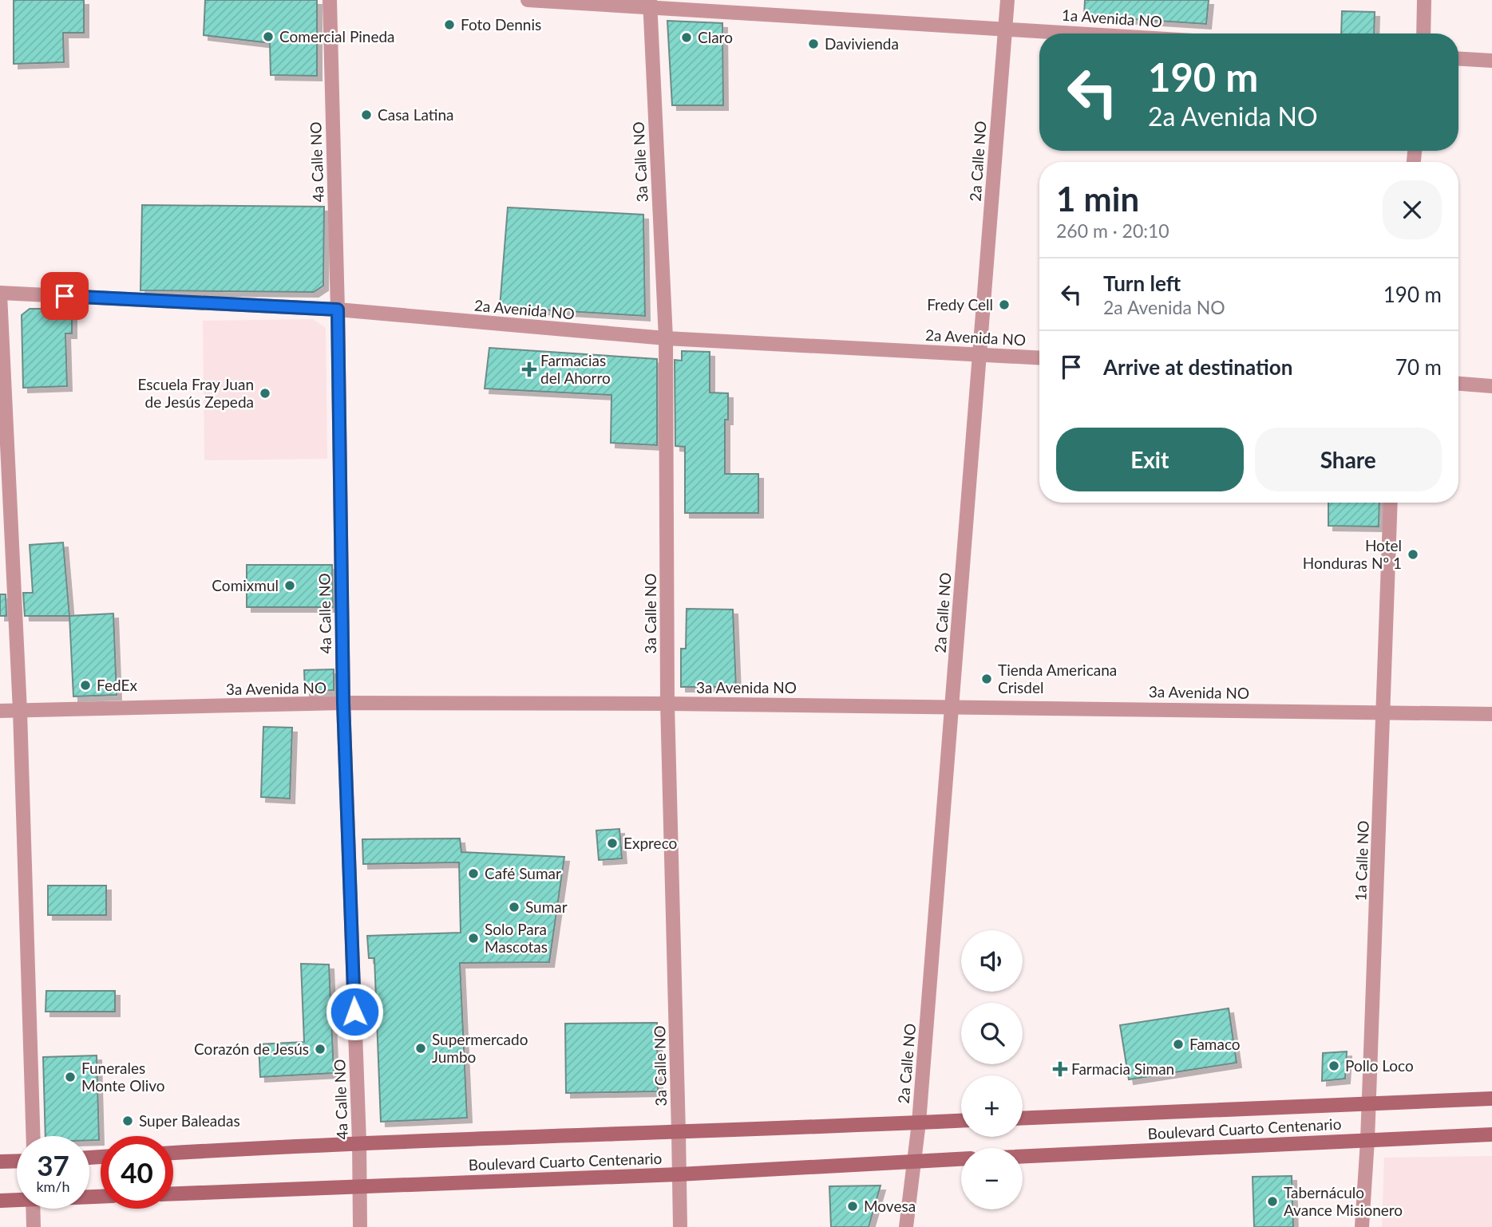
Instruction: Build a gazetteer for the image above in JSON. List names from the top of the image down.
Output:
{
  "streets": {
    "main road": ["Boulevard Cuarto Centenario"],
    "street": [
      "1a Avenida NO",
      "2a Calle NO",
      "4a Calle NO",
      "3a Calle NO",
      "2a Avenida NO",
      "3a Avenida NO",
      "1a Calle NO"
    ]
  },
  "crossings": [
    ["1a Avenida NO", "2a Calle NO"],
    ["1a Avenida NO", "3a Calle NO"],
    ["2a Calle NO", "2a Avenida NO"],
    ["2a Calle NO", "3a Avenida NO"],
    ["2a Calle NO", "Boulevard Cuarto Centenario"],
    ["4a Calle NO", "2a Avenida NO"],
    ["4a Calle NO", "3a Avenida NO"],
    ["4a Calle NO", "Boulevard Cuarto Centenario"],
    ["3a Calle NO", "2a Avenida NO"],
    ["3a Calle NO", "3a Avenida NO"],
    ["3a Calle NO", "Boulevard Cuarto Centenario"],
    ["3a Avenida NO", "1a Calle NO"],
    ["1a Calle NO", "Boulevard Cuarto Centenario"]
  ],
  "places": {
    "other": [
      "Foto Dennis",
      "Comercial Pineda",
      "Claro",
      "Davivienda",
      "Casa Latina",
      "Fredy Cell",
      "Escuela Fray Juan de Jesús Zepeda",
      "Hotel Honduras Nº 1",
      "Comixmul",
      "Tienda Americana Crisdel",
      "FedEx",
      "Expreco",
      "Café Sumar",
      "Sumar",
      "Solo Para Mascotas",
      "Famaco",
      "Supermercado Jumbo",
      "Corazón de Jesús",
      "Pollo Loco",
      "Funerales Monte Olivo",
      "Super Baleadas",
      "Tabernáculo Avance Misionero",
      "Movesa"
    ],
    "health": ["Farmacias del Ahorro", "Farmacia Siman"]
  },
  "page": {
    "turn": ["190 m", "2a Avenida NO"],
    "heading": ["1 min", "260 m · 20:10"],
    "list": [
      {
        "name": "Turn left",
        "note": "2a Avenida NO",
        "value": "190 m"
      },
      {
        "name": "Arrive at destination",
        "value": "70 m"
      }
    ],
    "buttons": ["Exit", "Share"],
    "map_buttons": ["+", "−"],
    "speed": "37 km/h",
    "limit": "40"
  }
}
